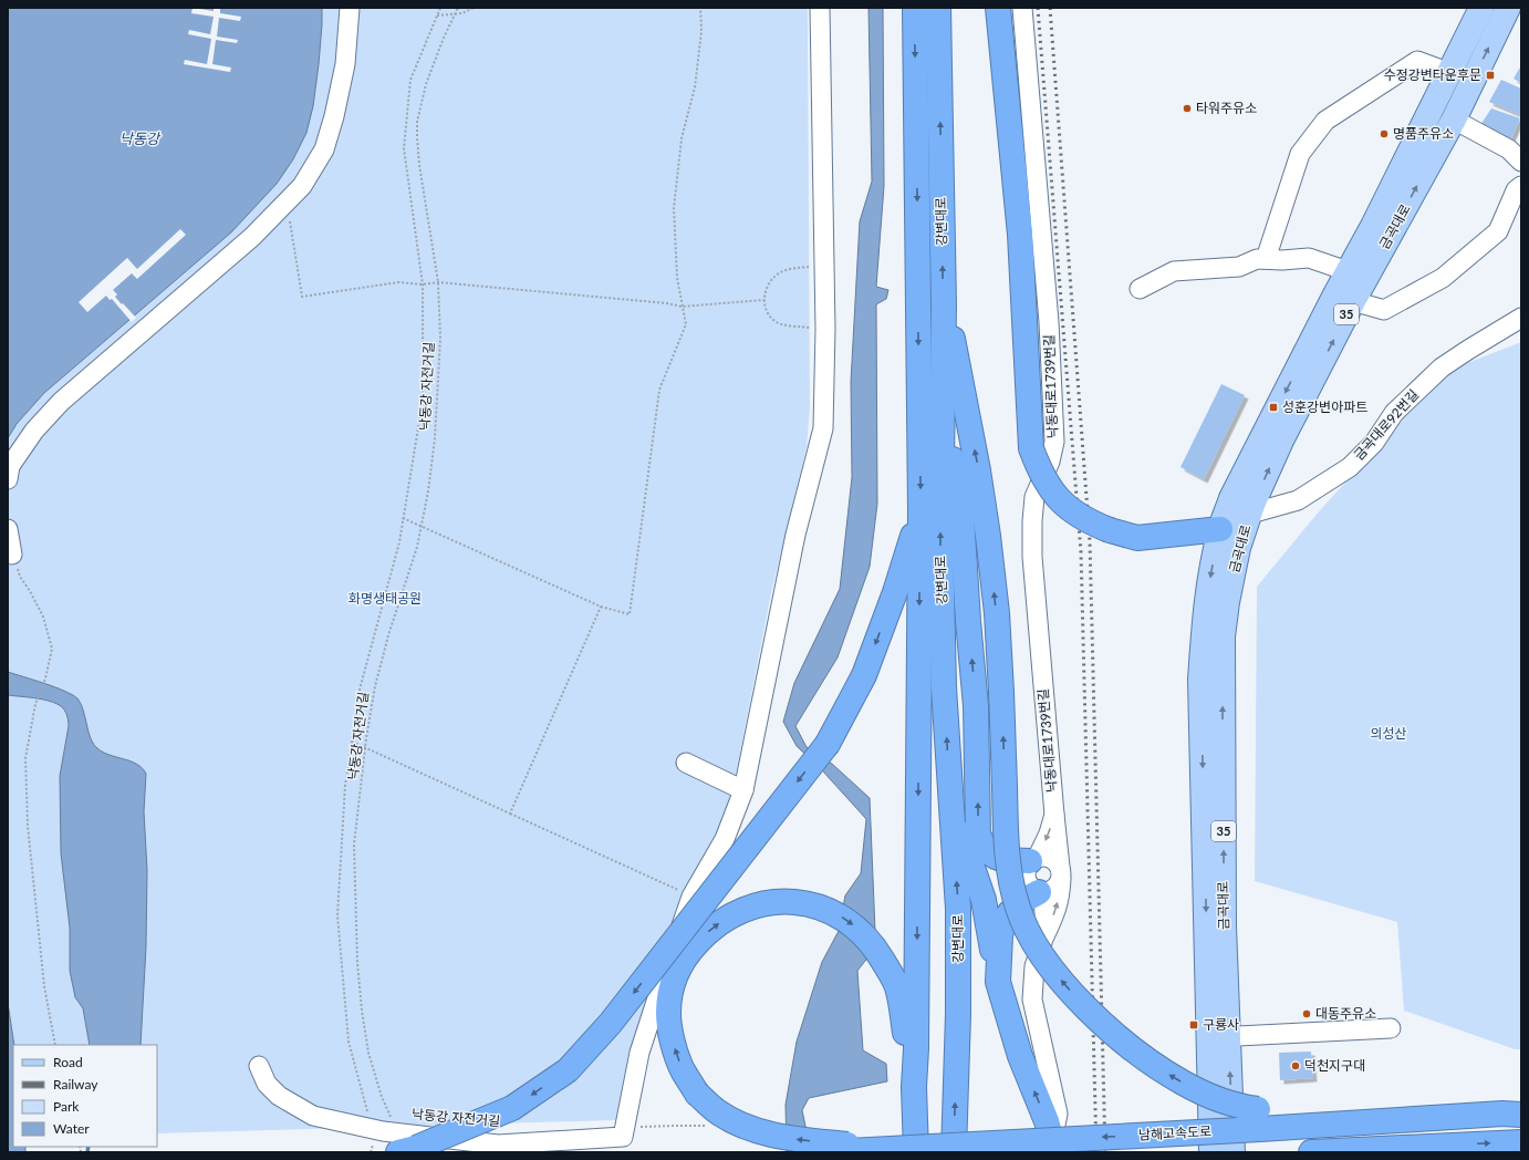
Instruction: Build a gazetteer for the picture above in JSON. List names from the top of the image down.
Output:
{
  "streets": {
    "highway": ["강변대로", "남해고속도로"],
    "main road": ["금곡대로", "35"],
    "street": ["낙동대로1739번길", "금곡대로92번길"],
    "path": ["낙동강 자전거길"]
  },
  "crossings": [
    ["금곡대로", "금곡대로92번길"]
  ],
  "one_way": ["남해고속도로"],
  "water": ["낙동강"],
  "parks": ["화명생태공원", "의성산"],
  "places": {
    "transit": ["수정강변타운후문", "성훈강변아파트", "구룡사"],
    "other": [
      "타워주유소",
      "명품주유소",
      "대동주유소",
      "덕천지구대"
    ]
  },
  "legend": [
    "Road",
    "Railway",
    "Park",
    "Water"
  ]
}
